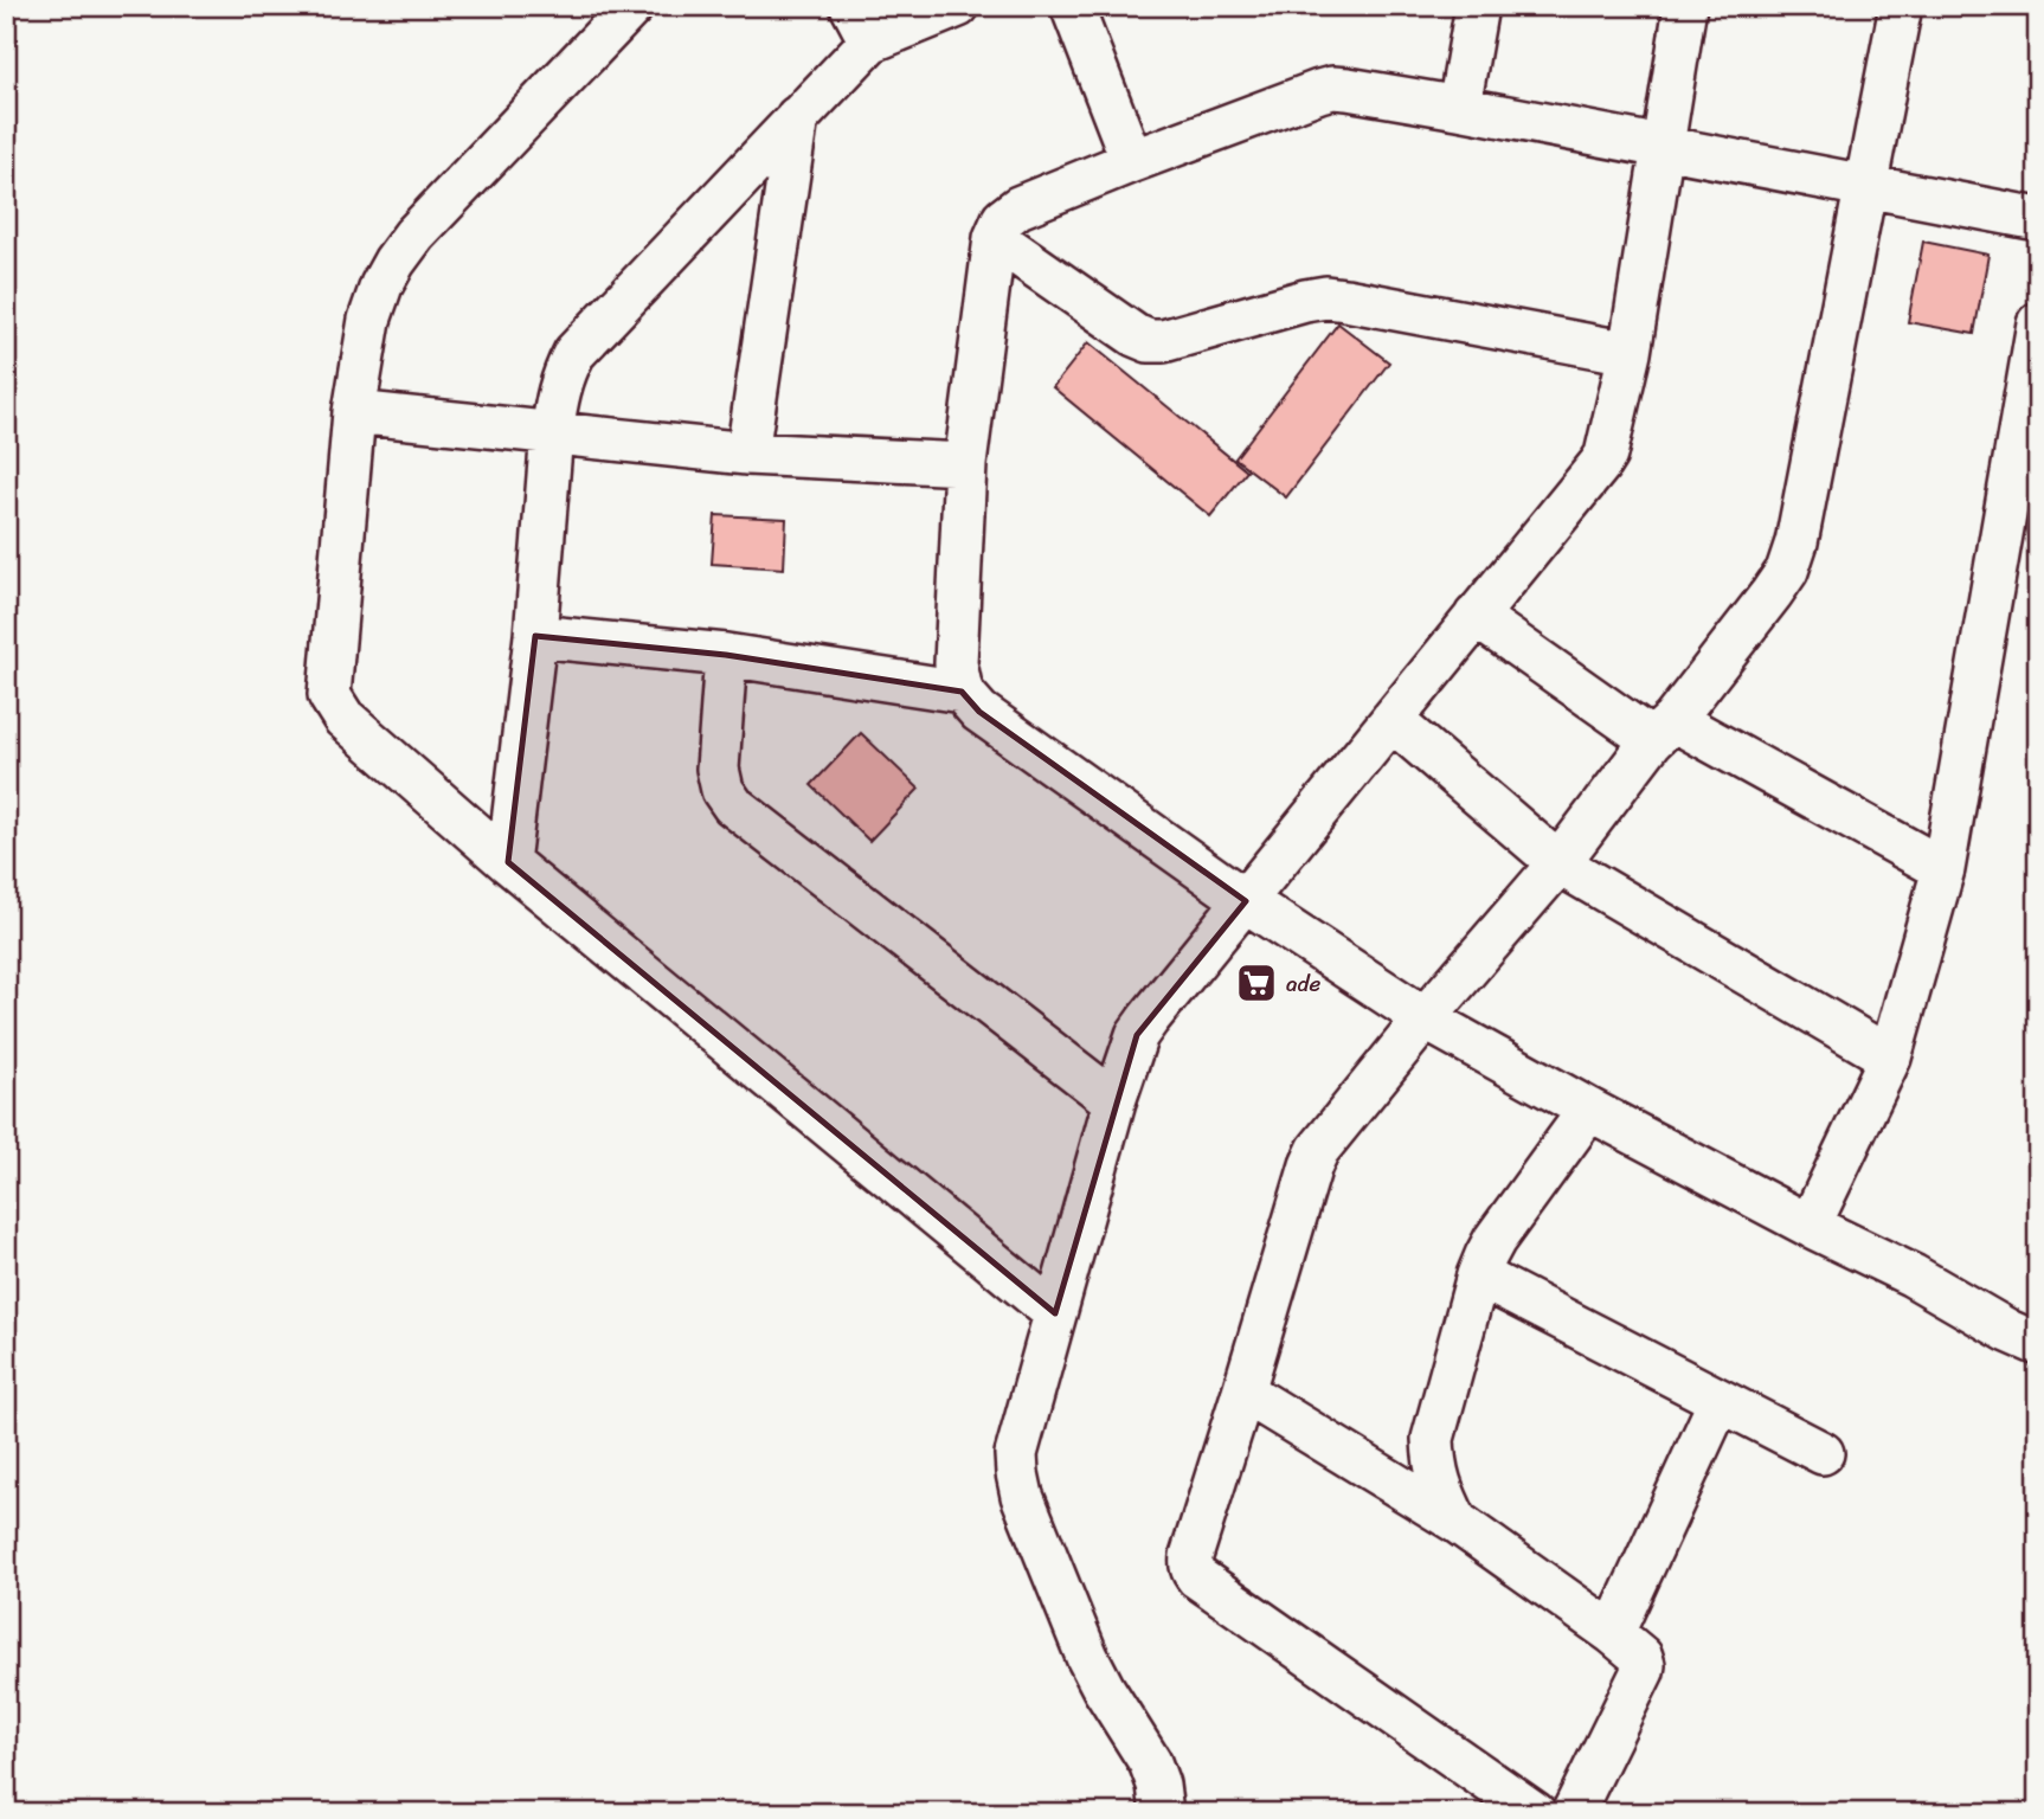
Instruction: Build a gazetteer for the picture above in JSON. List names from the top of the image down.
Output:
{
  "places": {
    "supermarket": ["ade"]
  }
}
